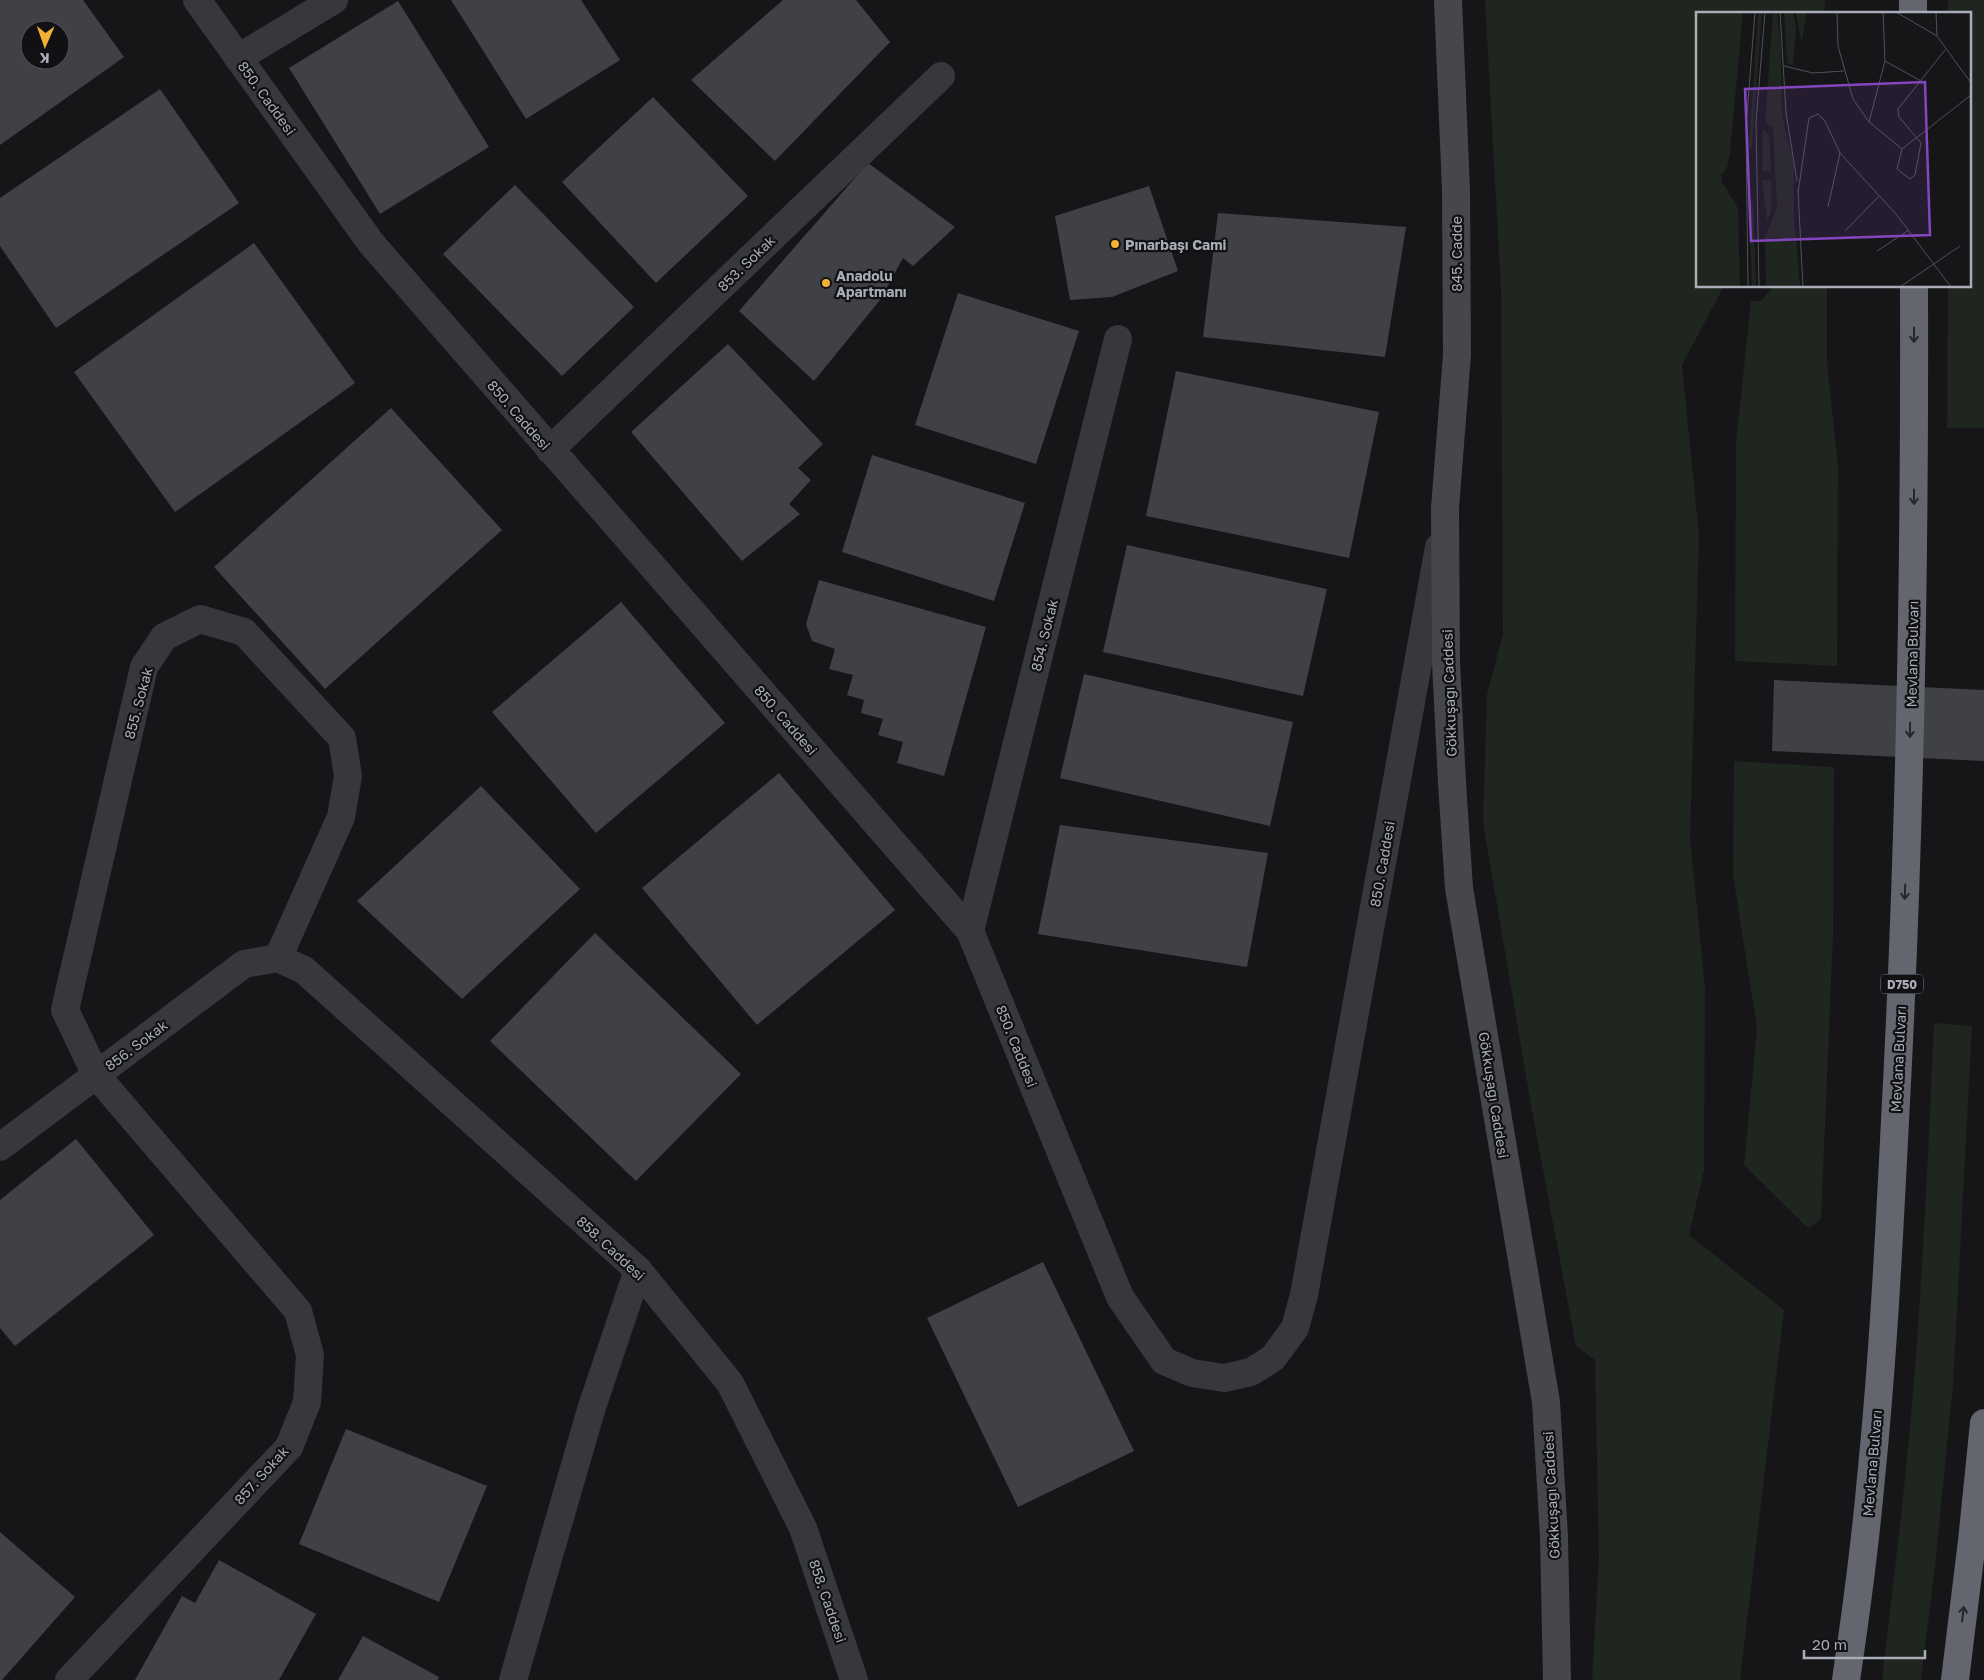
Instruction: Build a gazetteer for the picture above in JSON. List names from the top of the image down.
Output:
{
  "streets": {
    "highway": ["Mevlana Bulvarı", "D750"],
    "street": [
      "850. Caddesi",
      "845. Cadde",
      "853. Sokak",
      "854. Sokak",
      "Gökkuşağı Caddesi",
      "855. Sokak",
      "856. Sokak",
      "858. Caddesi",
      "857. Sokak"
    ]
  },
  "crossings": [
    ["850. Caddesi", "845. Cadde"],
    ["850. Caddesi", "853. Sokak"],
    ["850. Caddesi", "854. Sokak"],
    ["850. Caddesi", "Gökkuşağı Caddesi"],
    ["845. Cadde", "Gökkuşağı Caddesi"],
    ["855. Sokak", "856. Sokak"],
    ["855. Sokak", "858. Caddesi"],
    ["855. Sokak", "857. Sokak"],
    ["856. Sokak", "858. Caddesi"],
    ["856. Sokak", "857. Sokak"]
  ],
  "one_way": ["Mevlana Bulvarı"],
  "places": ["Pınarbaşı Cami", "Anadolu Apartmanı"],
  "scale_bar": "20 m",
  "north": "bottom"
}
